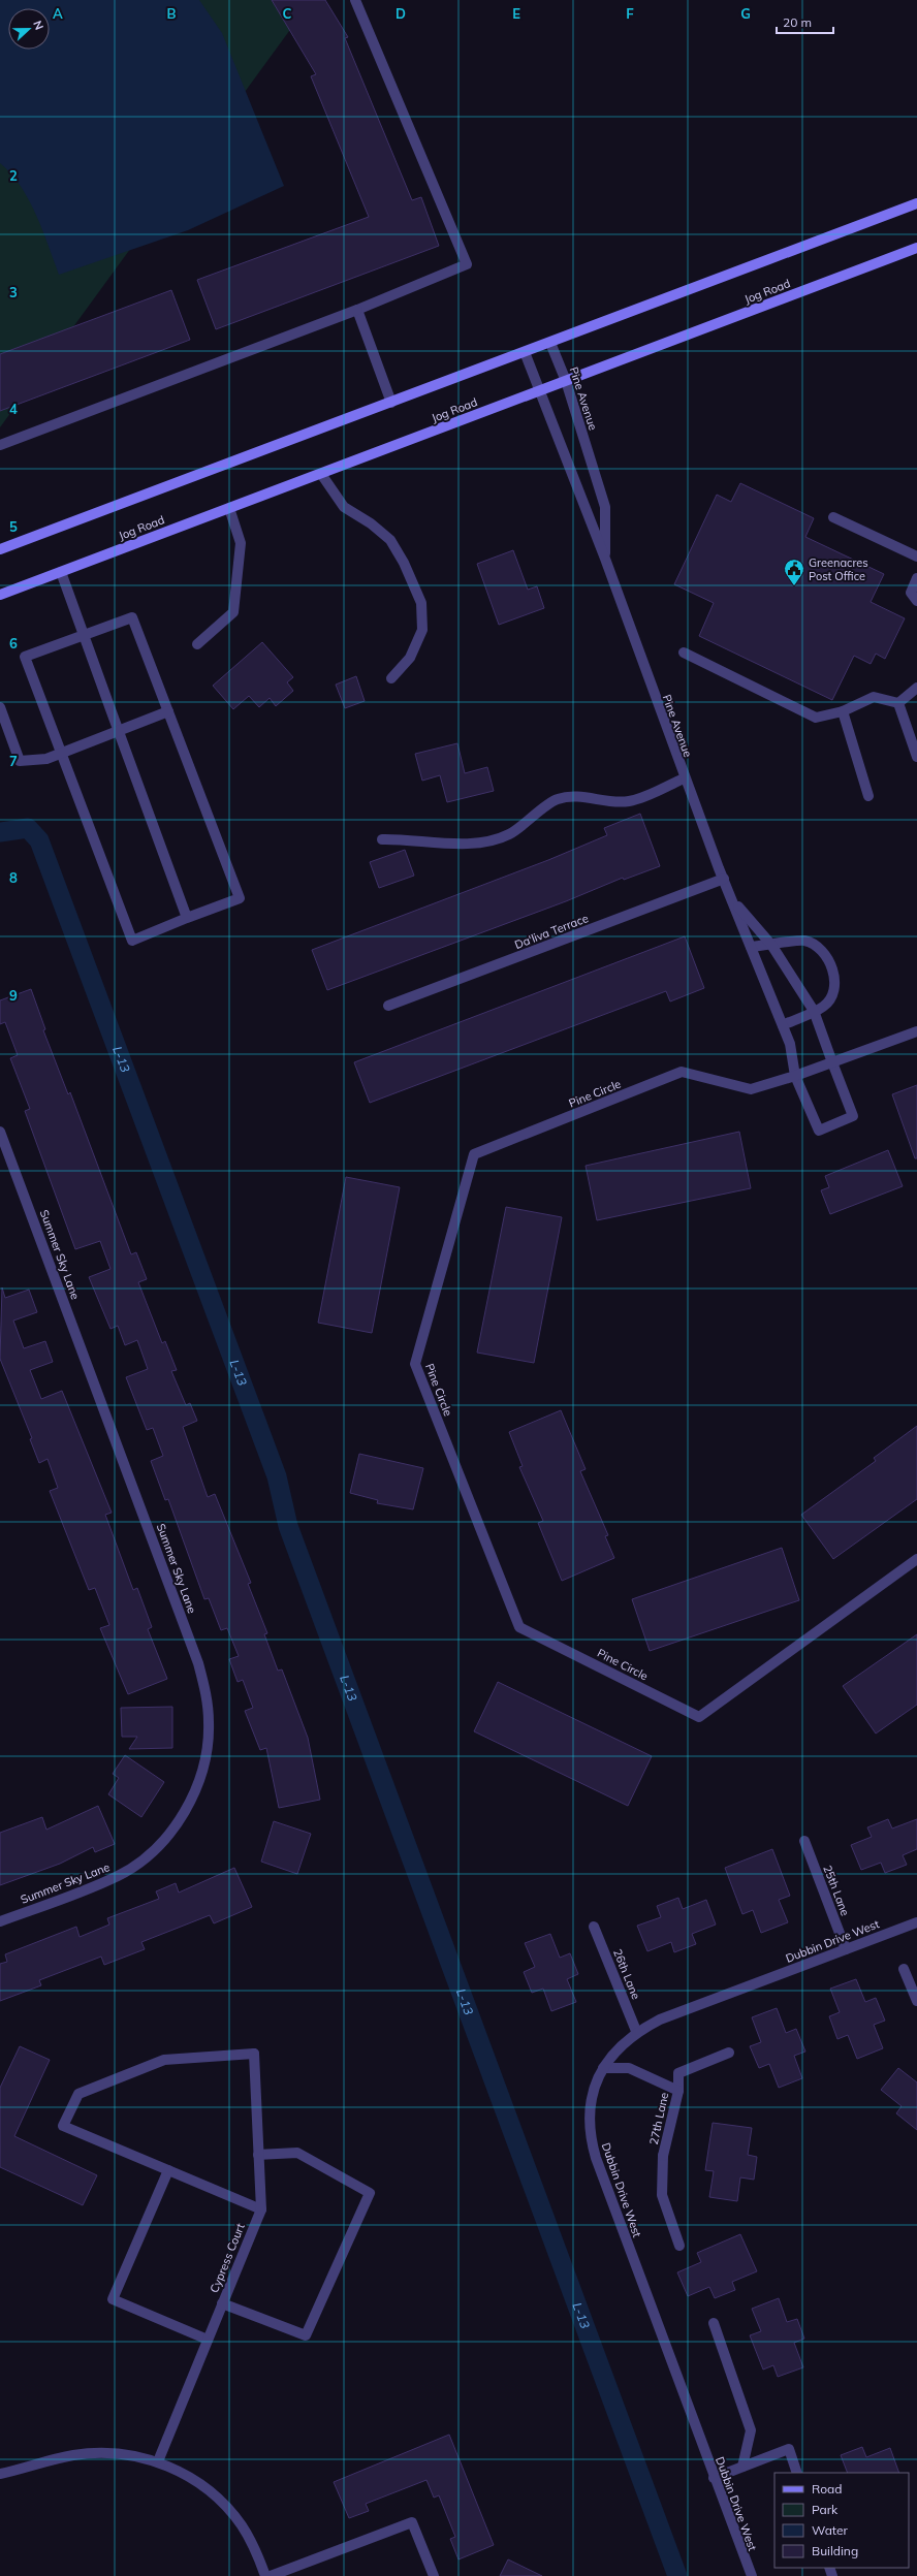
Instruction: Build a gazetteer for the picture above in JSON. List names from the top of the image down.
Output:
{
  "streets": {
    "main road": ["Jog Road"],
    "street": [
      "Pine Avenue",
      "Da'liva Terrace",
      "Pine Circle",
      "Summer Sky Lane",
      "25th Lane",
      "Dubbin Drive West",
      "26th Lane",
      "27th Lane",
      "Cypress Court"
    ]
  },
  "crossings": [
    ["Jog Road", "Pine Avenue"],
    ["Pine Avenue", "Da'liva Terrace"],
    ["Pine Avenue", "Pine Circle"],
    ["25th Lane", "Dubbin Drive West"],
    ["Dubbin Drive West", "26th Lane"],
    ["Dubbin Drive West", "27th Lane"]
  ],
  "water": ["L-13"],
  "places": {
    "public building": ["Greenacres Post Office"]
  },
  "legend": [
    "Road",
    "Park",
    "Water",
    "Building"
  ],
  "scale_bar": "20 m",
  "north": "right",
  "grid": {
    "columns": [
      "A",
      "B",
      "C",
      "D",
      "E",
      "F",
      "G"
    ],
    "rows": [
      "2",
      "3",
      "4",
      "5",
      "6",
      "7",
      "8",
      "9"
    ]
  }
}
